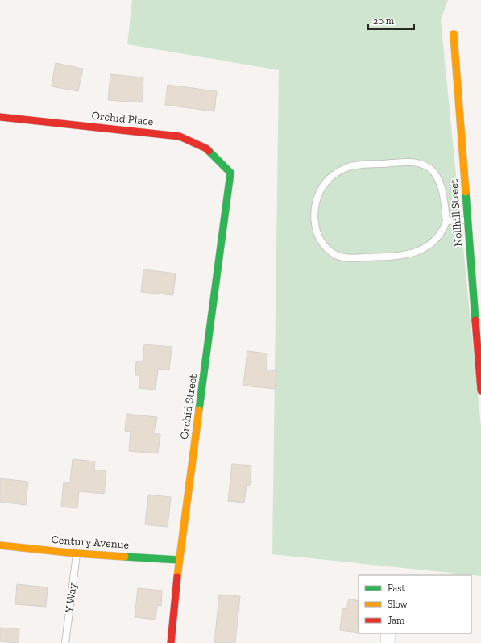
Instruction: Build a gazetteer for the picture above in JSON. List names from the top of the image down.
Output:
{
  "streets": {
    "street": [
      "Orchid Place",
      "Nollhill Street",
      "Orchid Street",
      "Century Avenue"
    ],
    "lane": ["Y Way"]
  },
  "crossings": [
    ["Orchid Place", "Orchid Street"],
    ["Orchid Street", "Century Avenue"],
    ["Century Avenue", "Y Way"]
  ],
  "legend": ["Fast", "Slow", "Jam"],
  "scale_bar": "20 m"
}
